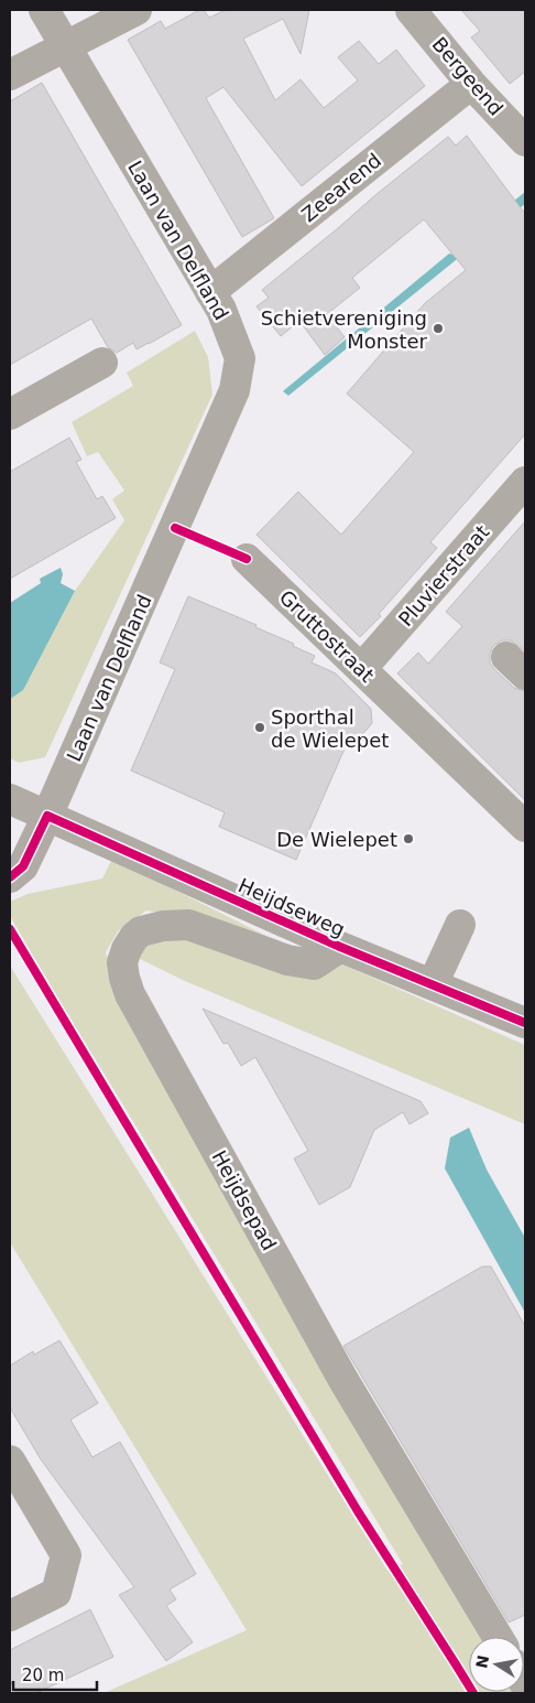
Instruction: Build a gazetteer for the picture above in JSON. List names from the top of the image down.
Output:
{
  "streets": {
    "street": [
      "Bergeend",
      "Zeearend",
      "Laan van Delfland",
      "Pluvierstraat",
      "Gruttostraat",
      "Heijdseweg",
      "Heijdsepad"
    ]
  },
  "crossings": [
    ["Bergeend", "Zeearend"],
    ["Zeearend", "Laan van Delfland"],
    ["Laan van Delfland", "Heijdseweg"],
    ["Pluvierstraat", "Gruttostraat"],
    ["Heijdseweg", "Heijdsepad"]
  ],
  "places": ["Schietvereniging Monster", "Sporthal de Wielepet", "De Wielepet"],
  "scale_bar": "20 m",
  "north": "left"
}
